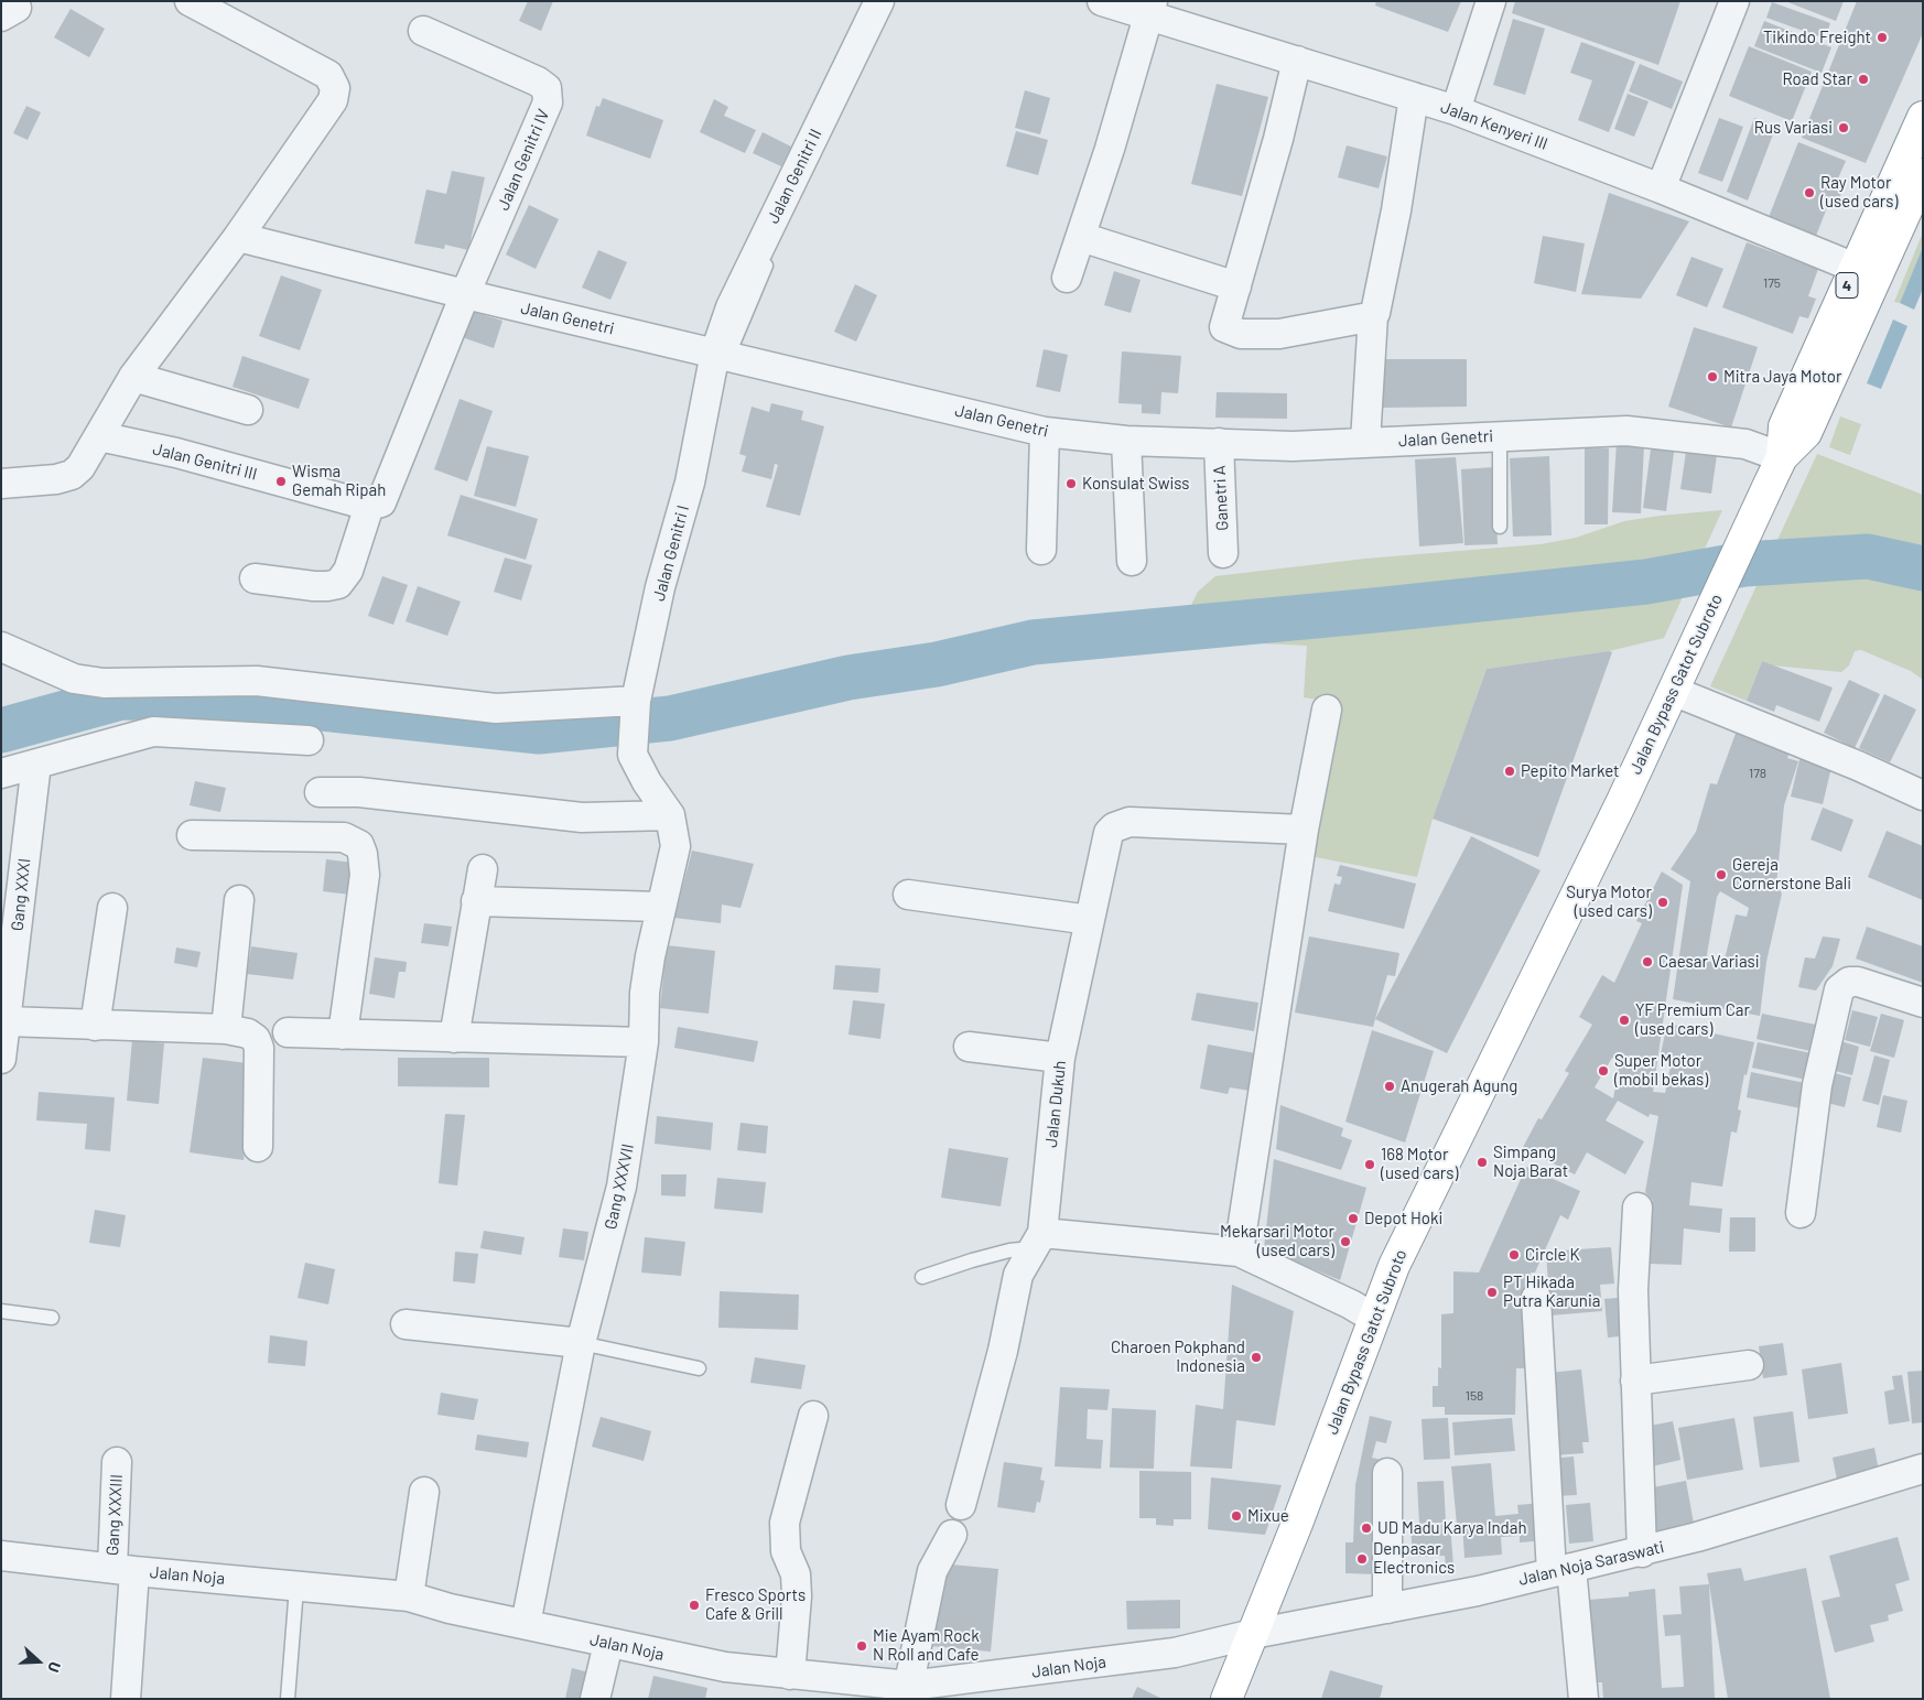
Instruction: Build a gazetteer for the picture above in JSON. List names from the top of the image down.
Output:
{
  "streets": {
    "highway": ["4", "Jalan Bypass Gatot Subroto"],
    "street": [
      "Jalan Kenyeri III",
      "Jalan Genitri IV",
      "Jalan Genitri II",
      "Jalan Genetri",
      "Jalan Genitri III",
      "Ganetri A",
      "Jalan Genitri I",
      "Gang XXXI",
      "Jalan Dukuh",
      "Gang XXXVII",
      "Gang XXXIII",
      "Jalan Noja Saraswati",
      "Jalan Noja"
    ]
  },
  "crossings": [
    ["Jalan Kenyeri III", "Jalan Bypass Gatot Subroto"],
    ["Jalan Genitri IV", "Jalan Genetri"],
    ["Jalan Genitri II", "Jalan Genetri"],
    ["Jalan Genitri II", "Jalan Genitri I"],
    ["Jalan Genetri", "Ganetri A"],
    ["Jalan Genetri", "Jalan Genitri I"],
    ["Jalan Genetri", "Jalan Bypass Gatot Subroto"],
    ["Jalan Genitri I", "Gang XXXVII"],
    ["Jalan Bypass Gatot Subroto", "Jalan Noja Saraswati"],
    ["Jalan Bypass Gatot Subroto", "Jalan Noja"],
    ["Gang XXXVII", "Jalan Noja"],
    ["Gang XXXIII", "Jalan Noja"],
    ["Jalan Noja Saraswati", "Jalan Noja"]
  ],
  "places": [
    "Tikindo Freight",
    "Road Star",
    "Rus Variasi",
    "Ray Motor (used cars)",
    "Mitra Jaya Motor",
    "Wisma Gemah Ripah",
    "Konsulat Swiss",
    "Pepito Market",
    "Gereja Cornerstone Bali",
    "Surya Motor (used cars)",
    "Caesar Variasi",
    "YF Premium Car (used cars)",
    "Super Motor (mobil bekas)",
    "Anugerah Agung",
    "Simpang Noja Barat",
    "168 Motor (used cars)",
    "Depot Hoki",
    "Mekarsari Motor (used cars)",
    "Circle K",
    "PT Hikada Putra Karunia",
    "Charoen Pokphand Indonesia",
    "Mixue",
    "UD Madu Karya Indah",
    "Denpasar Electronics",
    "Fresco Sports Cafe & Grill",
    "Mie Ayam Rock N Roll and Cafe"
  ],
  "house_numbers": ["175", "178", "158"],
  "north": "right"
}
